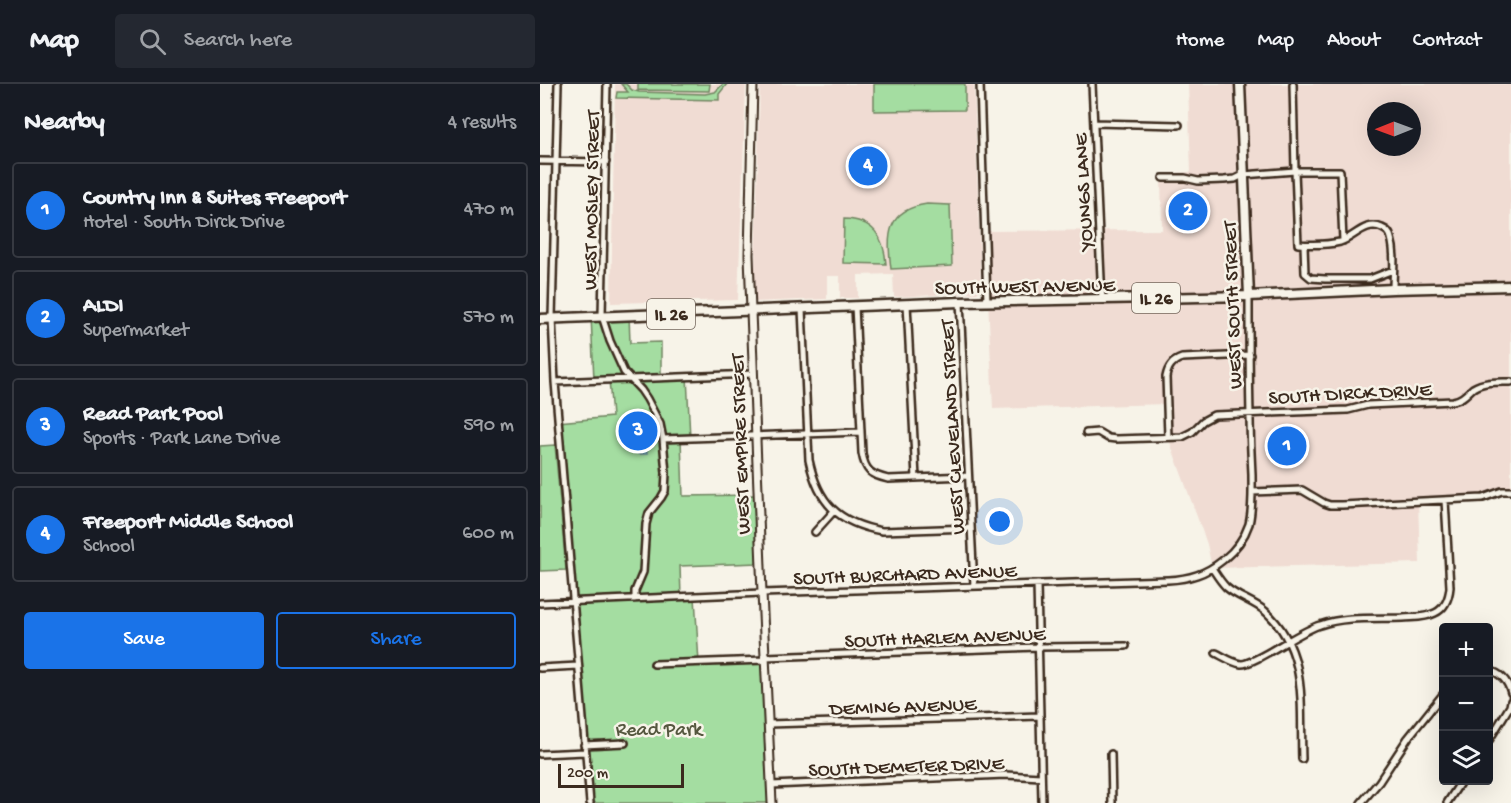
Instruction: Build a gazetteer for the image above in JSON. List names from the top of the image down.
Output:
{
  "streets": {
    "main road": [
      "SOUTH WEST AVENUE",
      "IL 26",
      "WEST SOUTH STREET",
      "WEST EMPIRE STREET"
    ],
    "street": [
      "YOUNGS LANE",
      "WEST MOSLEY STREET",
      "SOUTH DIRCK DRIVE",
      "WEST CLEVELAND STREET",
      "SOUTH BURCHARD AVENUE",
      "SOUTH HARLEM AVENUE",
      "DEMING AVENUE",
      "SOUTH DEMETER DRIVE"
    ]
  },
  "crossings": [
    ["YOUNGS LANE", "SOUTH WEST AVENUE"],
    ["WEST MOSLEY STREET", "SOUTH WEST AVENUE"],
    ["SOUTH WEST AVENUE", "WEST SOUTH STREET"],
    ["SOUTH WEST AVENUE", "WEST CLEVELAND STREET"],
    ["SOUTH WEST AVENUE", "WEST EMPIRE STREET"],
    ["WEST SOUTH STREET", "SOUTH DIRCK DRIVE"],
    ["WEST SOUTH STREET", "SOUTH BURCHARD AVENUE"],
    ["WEST CLEVELAND STREET", "SOUTH BURCHARD AVENUE"],
    ["WEST EMPIRE STREET", "SOUTH BURCHARD AVENUE"],
    ["WEST EMPIRE STREET", "SOUTH HARLEM AVENUE"],
    ["WEST EMPIRE STREET", "DEMING AVENUE"],
    ["WEST EMPIRE STREET", "SOUTH DEMETER DRIVE"]
  ],
  "parks": ["Read Park"],
  "scale_bar": "200 m",
  "north": "left",
  "page": {
    "header": "Map",
    "search": "Search here",
    "nav": [
      "Home",
      "Map",
      "About",
      "Contact"
    ],
    "heading": ["Nearby", "4 results"],
    "pins": [
      "4",
      "2",
      "3",
      "1"
    ],
    "list": [
      {
        "mark": "1",
        "name": "Country Inn & Suites Freeport",
        "note": "Hotel · South Dirck Drive",
        "value": "470 m"
      },
      {
        "mark": "2",
        "name": "ALDI",
        "note": "Supermarket",
        "value": "570 m"
      },
      {
        "mark": "3",
        "name": "Read Park Pool",
        "note": "Sports · Park Lane Drive",
        "value": "590 m"
      },
      {
        "mark": "4",
        "name": "Freeport Middle School",
        "note": "School",
        "value": "600 m"
      }
    ],
    "buttons": ["Save", "Share"],
    "map_buttons": ["+", "−"],
    "scale": "200 m"
  }
}
